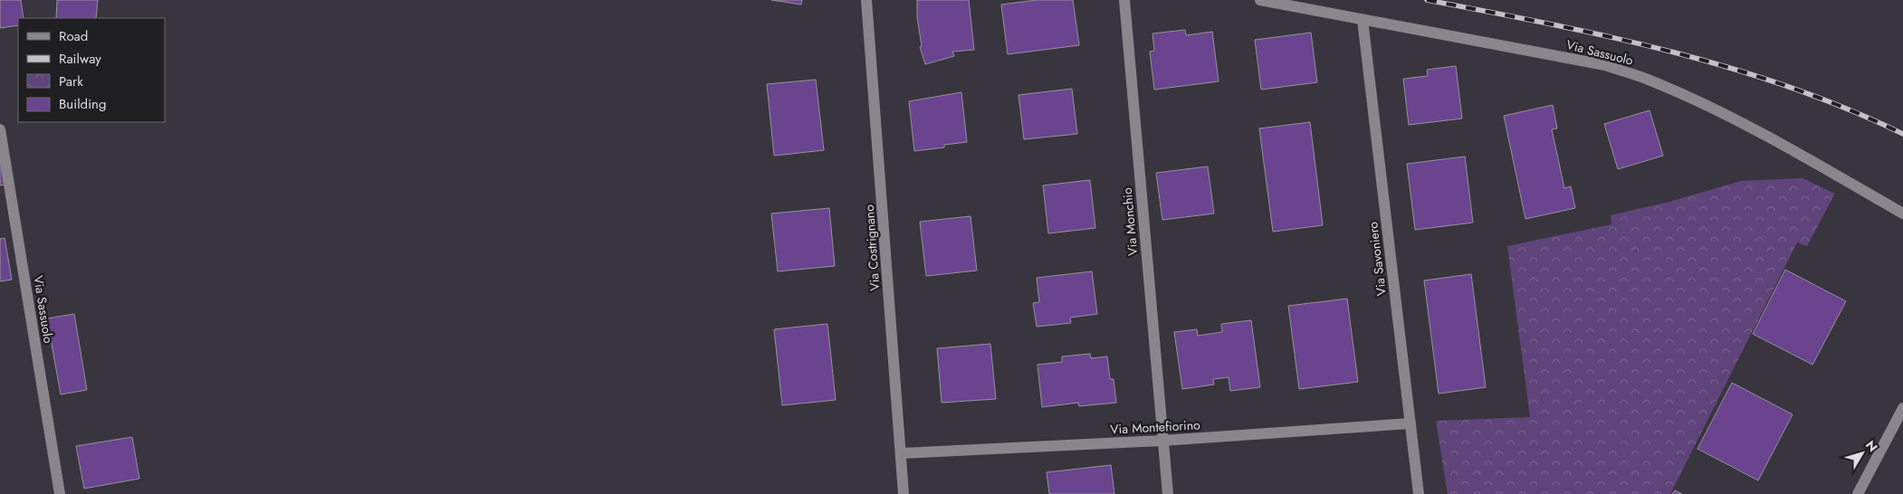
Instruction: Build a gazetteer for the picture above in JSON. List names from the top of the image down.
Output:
{
  "streets": {
    "street": [
      "Via Sassuolo",
      "Via Monchio",
      "Via Costrignano",
      "Via Savoniero",
      "Via Montefiorino"
    ]
  },
  "crossings": [
    ["Via Sassuolo", "Via Savoniero"],
    ["Via Monchio", "Via Montefiorino"],
    ["Via Costrignano", "Via Montefiorino"],
    ["Via Savoniero", "Via Montefiorino"]
  ],
  "legend": [
    "Road",
    "Railway",
    "Park",
    "Building"
  ],
  "north": "top right"
}
